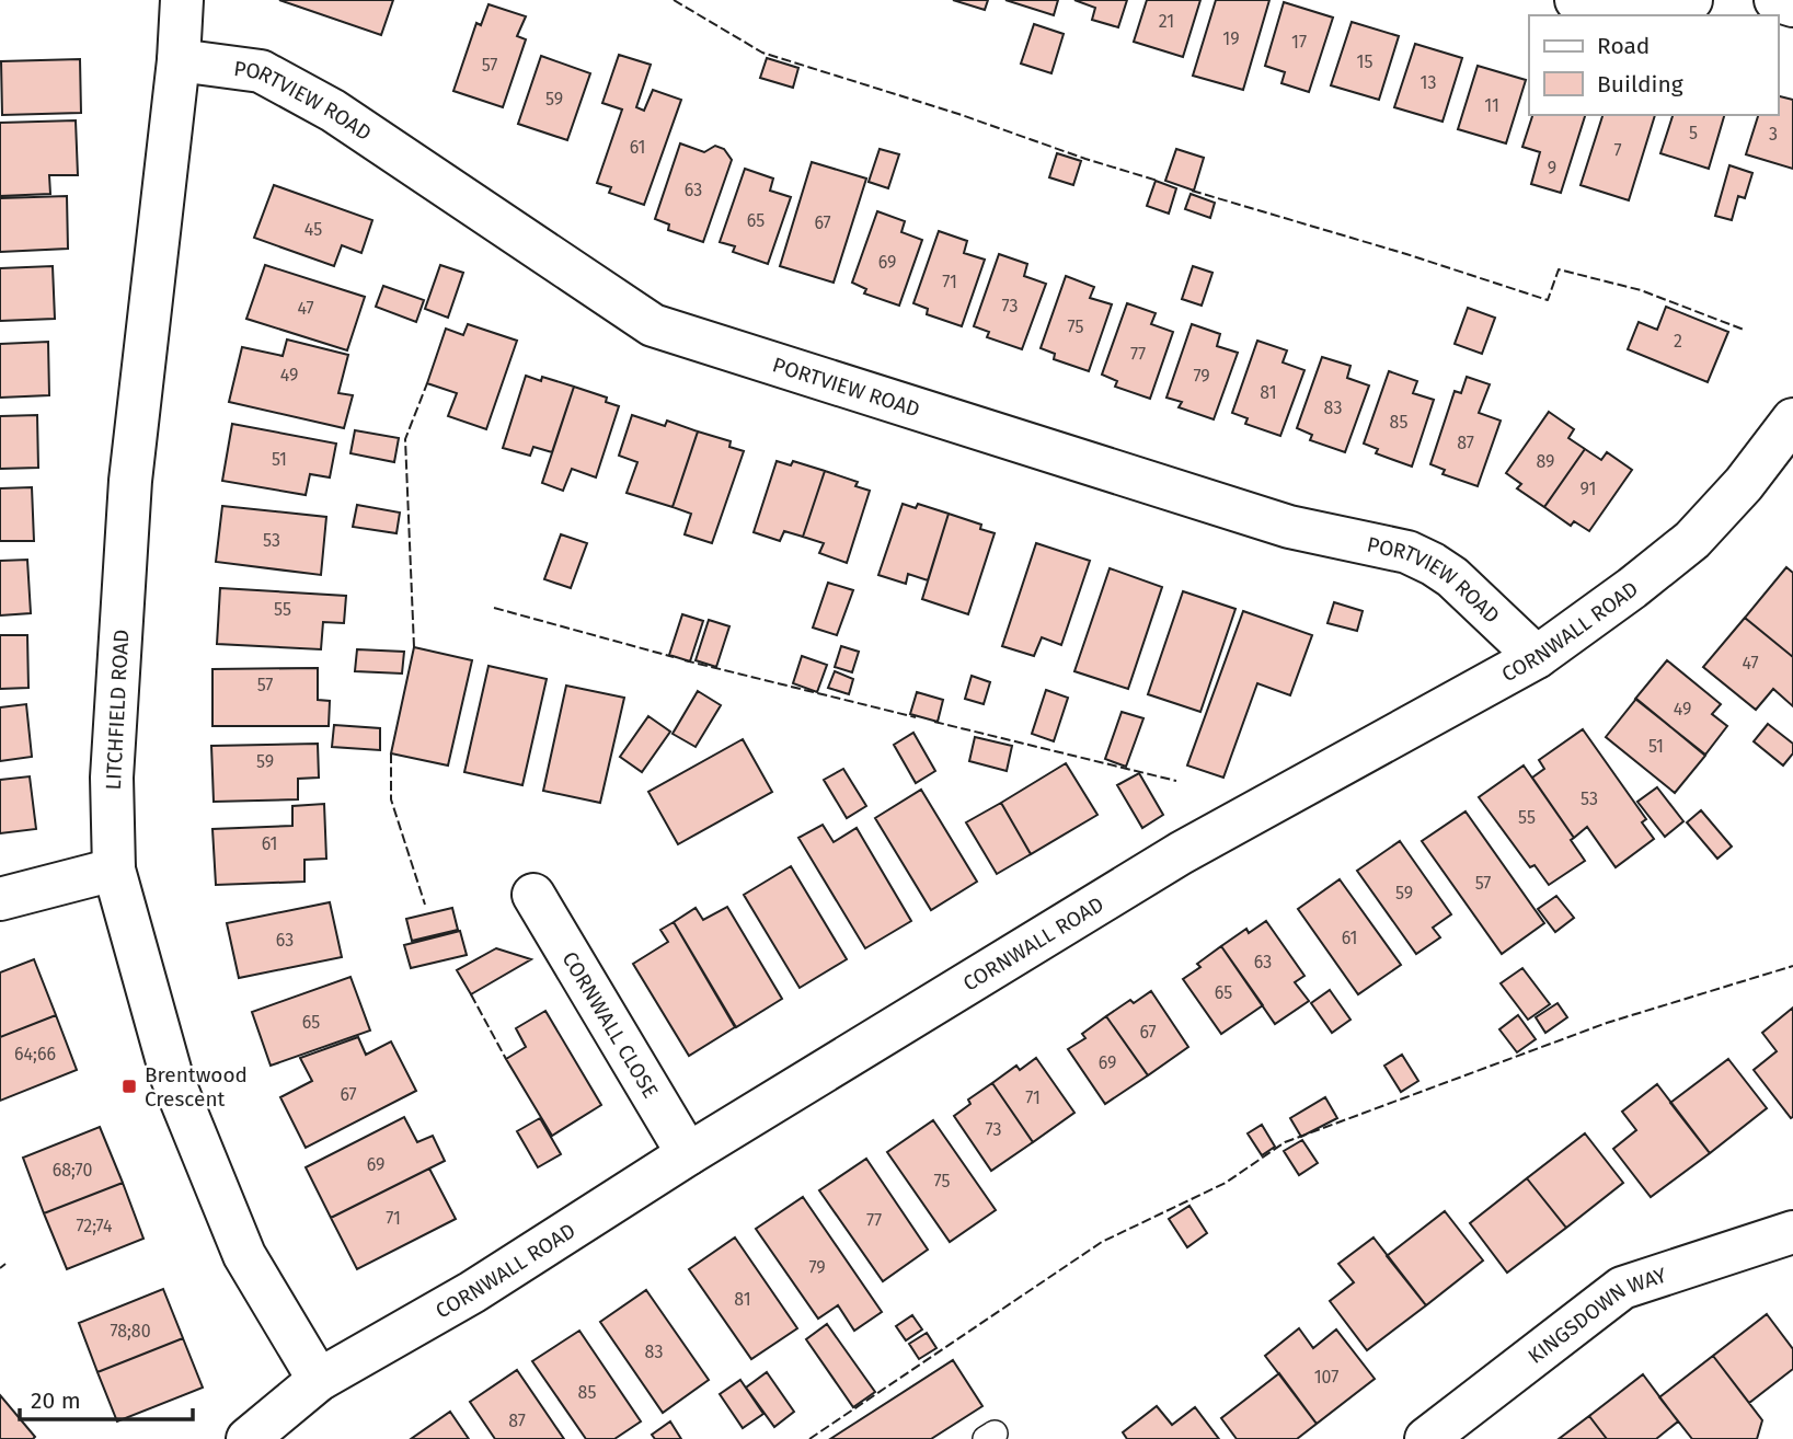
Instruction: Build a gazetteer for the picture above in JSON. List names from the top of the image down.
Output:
{
  "streets": {
    "street": [
      "PORTVIEW ROAD",
      "CORNWALL ROAD",
      "LITCHFIELD ROAD",
      "CORNWALL CLOSE",
      "KINGSDOWN WAY"
    ]
  },
  "crossings": [
    ["PORTVIEW ROAD", "CORNWALL ROAD"],
    ["PORTVIEW ROAD", "LITCHFIELD ROAD"],
    ["CORNWALL ROAD", "LITCHFIELD ROAD"],
    ["CORNWALL ROAD", "CORNWALL CLOSE"]
  ],
  "places": {
    "transit": ["Brentwood Crescent"]
  },
  "house_numbers": [
    "21",
    "19",
    "17",
    "15",
    "57",
    "13",
    "59",
    "11",
    "5",
    "3",
    "61",
    "7",
    "9",
    "63",
    "65",
    "67",
    "45",
    "69",
    "71",
    "73",
    "47",
    "75",
    "2",
    "77",
    "49",
    "79",
    "81",
    "83",
    "85",
    "87",
    "51",
    "89",
    "91",
    "53",
    "55",
    "47",
    "57",
    "49",
    "51",
    "59",
    "53",
    "55",
    "61",
    "57",
    "59",
    "61",
    "63",
    "63",
    "65",
    "65",
    "67",
    "64;66",
    "69",
    "67",
    "71",
    "73",
    "69",
    "68;70",
    "75",
    "71",
    "77",
    "72;74",
    "79",
    "81",
    "78;80",
    "83",
    "107",
    "85",
    "87"
  ],
  "legend": ["Road", "Building"],
  "scale_bar": "20 m"
}
